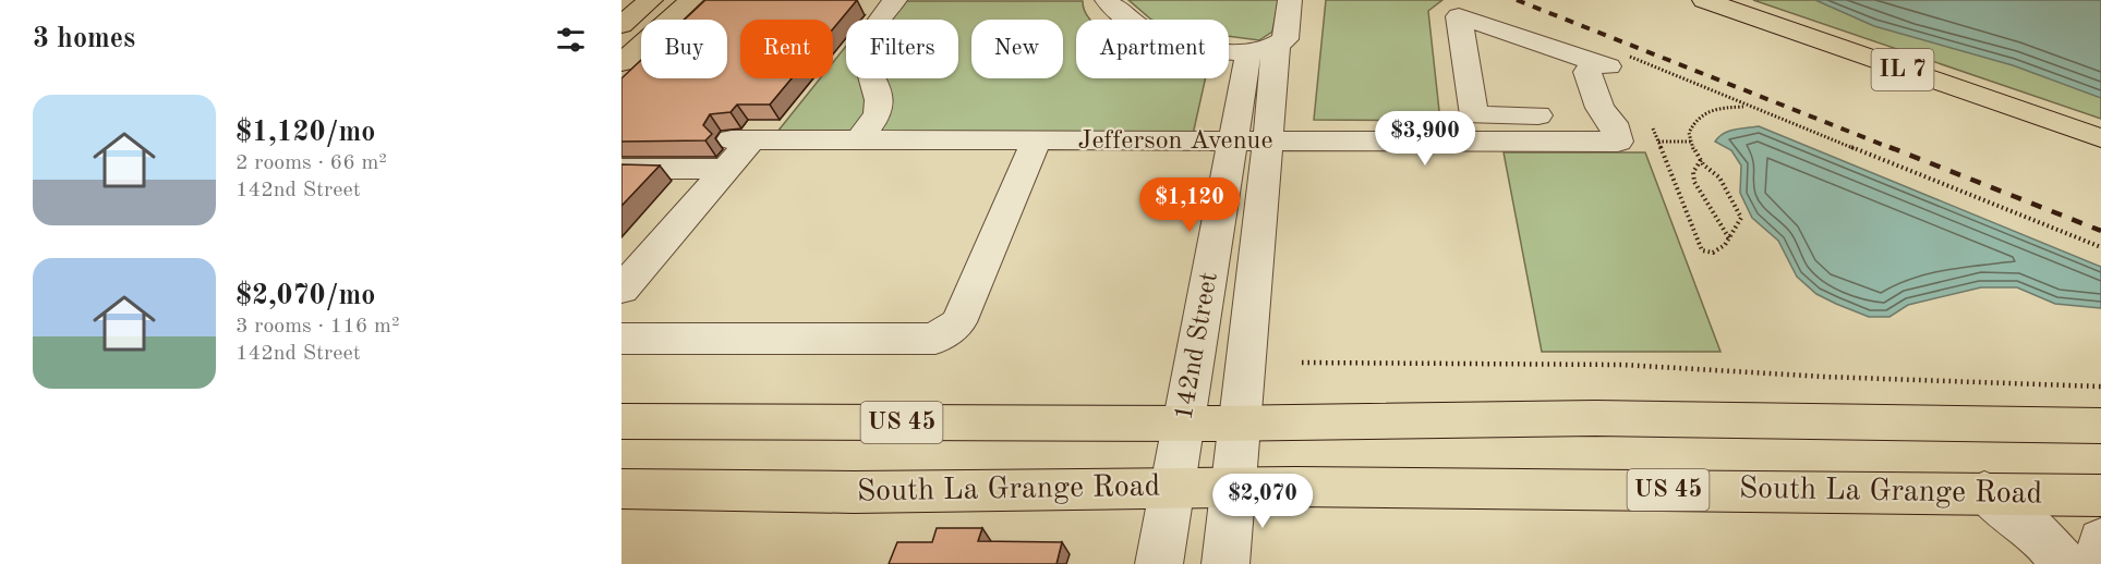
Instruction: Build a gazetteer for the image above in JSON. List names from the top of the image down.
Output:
{
  "streets": {
    "main road": ["IL 7", "US 45", "South La Grange Road"],
    "street": ["Jefferson Avenue", "142nd Street"]
  },
  "crossings": [
    ["Jefferson Avenue", "142nd Street"],
    ["142nd Street", "US 45"],
    ["142nd Street", "South La Grange Road"]
  ],
  "page": {
    "heading": "3 homes",
    "chip": [
      "Buy",
      "Rent",
      "Filters",
      "New",
      "Apartment"
    ],
    "list": [
      {
        "name": "$1,120/mo",
        "note": "2 rooms · 66 m² · 142nd Street"
      },
      {
        "name": "$2,070/mo",
        "note": "3 rooms · 116 m² · 142nd Street"
      }
    ],
    "price": ["$3,900", "$1,120", "$2,070"]
  }
}
